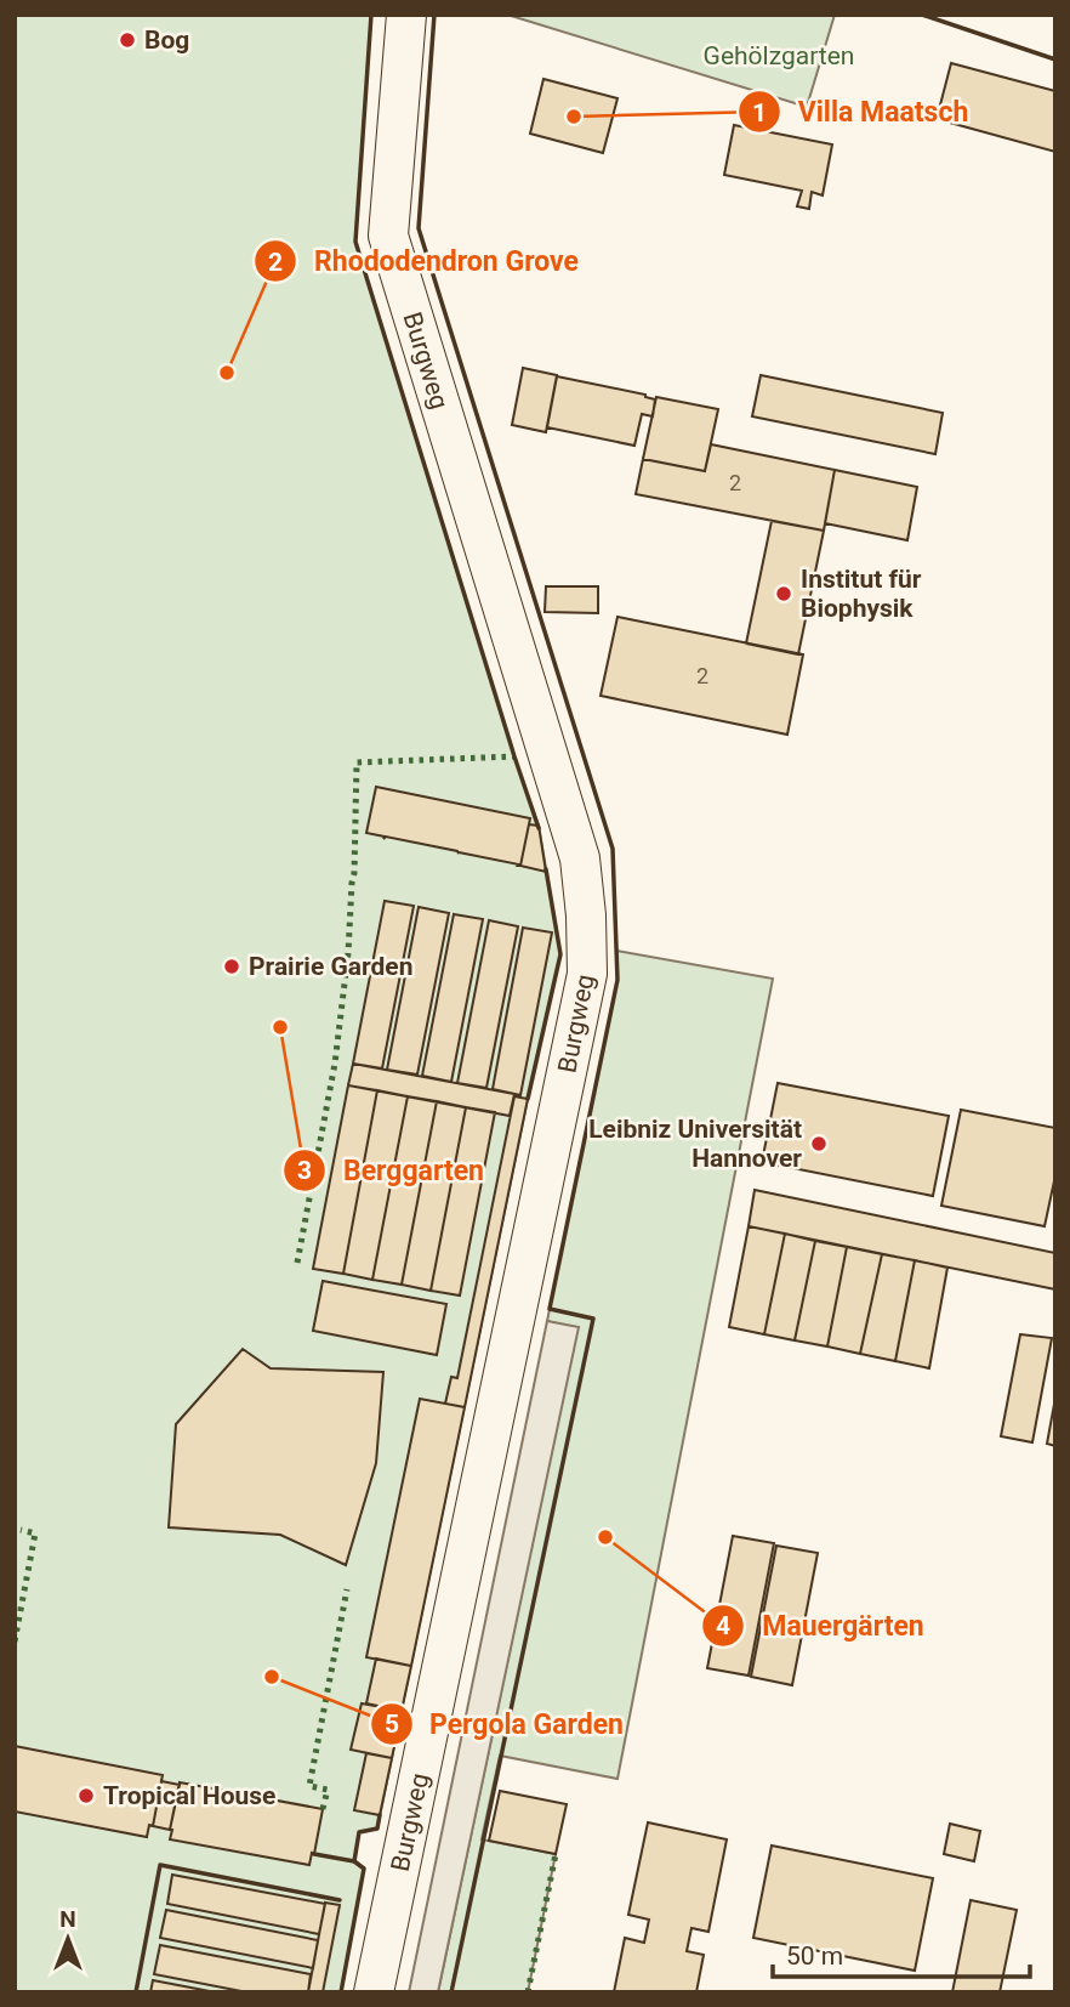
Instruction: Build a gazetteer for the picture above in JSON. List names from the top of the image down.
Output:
{
  "streets": {
    "street": ["Burgweg"]
  },
  "parks": ["Gehölzgarten"],
  "places": [
    "Bog",
    "Villa Maatsch",
    "Rhododendron Grove",
    "Institut für Biophysik",
    "Prairie Garden",
    "Berggarten",
    "Leibniz Universität Hannover",
    "Mauergärten",
    "Pergola Garden",
    "Tropical House"
  ],
  "house_numbers": ["2", "2"],
  "scale_bar": "50 m",
  "north": "top"
}
